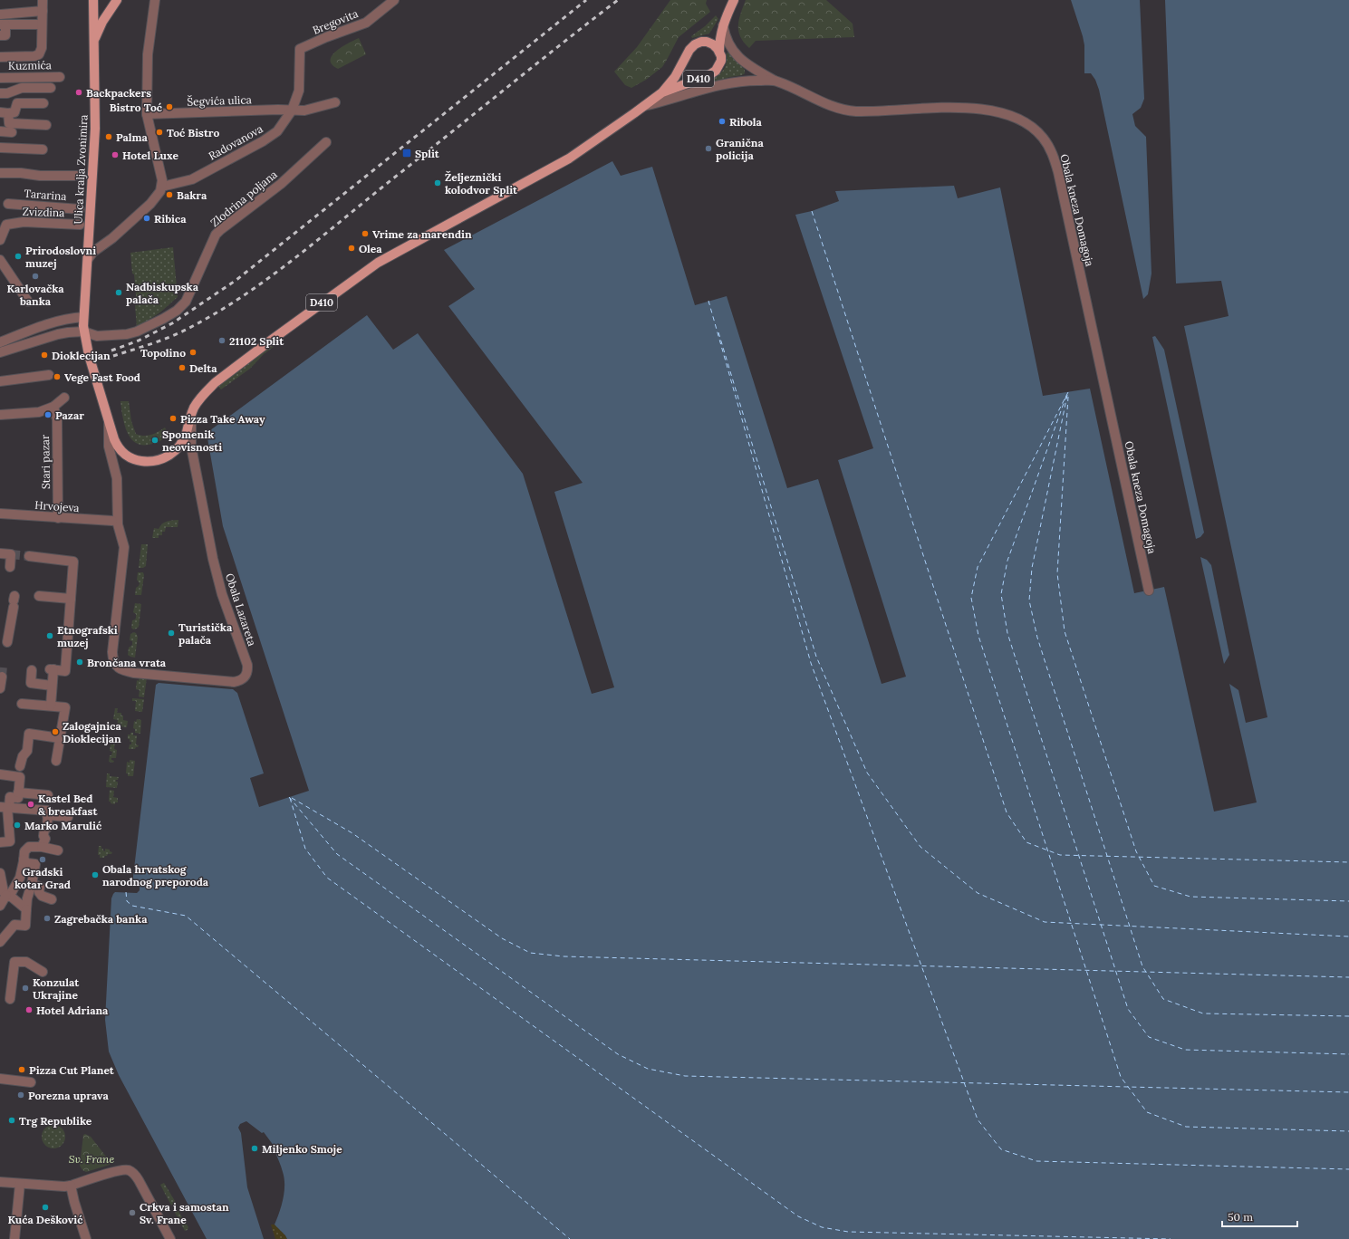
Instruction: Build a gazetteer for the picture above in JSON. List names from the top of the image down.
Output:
{
  "streets": {
    "main road": ["D410", "Ulica kralja Zvonimira", "Obala kneza Domagoja"],
    "street": [
      "Bregovita",
      "Kuzmića",
      "Šegvića ulica",
      "Radovanova",
      "Tararina",
      "Zlodrina poljana",
      "Zvizdina",
      "Stari pazar",
      "Hrvojeva",
      "Obala Lazareta"
    ]
  },
  "crossings": [
    ["Bregovita", "Radovanova"],
    ["D410", "Ulica kralja Zvonimira"],
    ["D410", "Zlodrina poljana"],
    ["D410", "Obala kneza Domagoja"],
    ["D410", "Obala Lazareta"],
    ["Šegvića ulica", "Radovanova"],
    ["Obala kneza Domagoja", "Obala Lazareta"],
    ["Stari pazar", "Hrvojeva"]
  ],
  "parks": ["Sv. Frane"],
  "places": {
    "other": [
      "Backpackers",
      "Bistro Toć",
      "Ribola",
      "Toć Bistro",
      "Palma",
      "Granična policija",
      "Hotel Luxe",
      "Željeznički kolodvor Split",
      "Bakra",
      "Ribica",
      "Vrime za marendin",
      "Olea",
      "Prirodoslovni muzej",
      "Karlovačka banka",
      "Nadbiskupska palača",
      "21102 Split",
      "Topolino",
      "Dioklecijan",
      "Delta",
      "Vege Fast Food",
      "Pazar",
      "Pizza Take Away",
      "Spomenik neovisnosti",
      "Turistička palača",
      "Etnografski muzej",
      "Brončana vrata",
      "Zalogajnica Dioklecijan",
      "Kastel Bed & breakfast",
      "Marko Marulić",
      "Gradski kotar Grad",
      "Obala hrvatskog narodnog preporoda",
      "Zagrebačka banka",
      "Konzulat Ukrajine",
      "Hotel Adriana",
      "Pizza Cut Planet",
      "Porezna uprava",
      "Trg Republike",
      "Miljenko Smoje",
      "Kuća Dešković",
      "Crkva i samostan Sv. Frane"
    ],
    "transit": ["Split"]
  },
  "scale_bar": "50 m"
}
